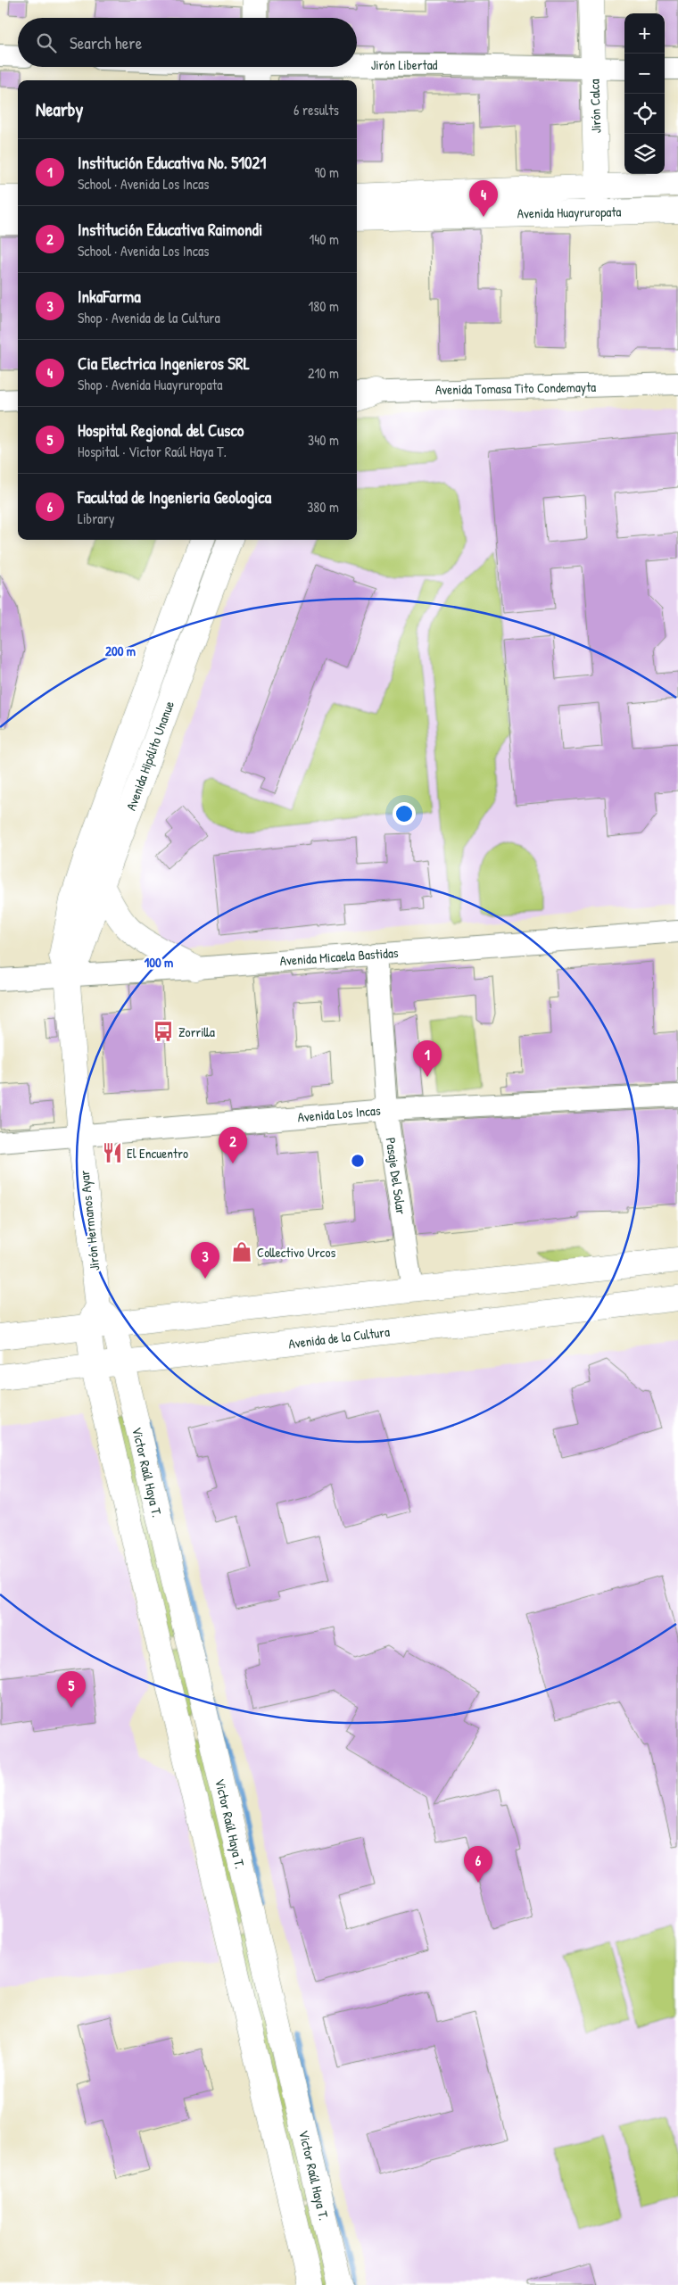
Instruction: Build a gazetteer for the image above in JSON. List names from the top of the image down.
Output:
{
  "streets": {
    "main road": [
      "Jirón Calca",
      "Avenida Huayruropata",
      "Avenida Hipólito Unanue",
      "Jirón Hermanos Ayar",
      "Avenida de la Cultura",
      "Victor Raúl Haya T."
    ],
    "street": [
      "Jirón Libertad",
      "Avenida Tomasa Tito Condemayta",
      "Avenida Micaela Bastidas",
      "Avenida Los Incas",
      "Pasaje Del Solar"
    ]
  },
  "crossings": [
    ["Jirón Libertad", "Jirón Calca"],
    ["Jirón Calca", "Avenida Huayruropata"],
    ["Avenida Hipólito Unanue", "Avenida Micaela Bastidas"],
    ["Avenida Hipólito Unanue", "Avenida Los Incas"],
    ["Avenida Hipólito Unanue", "Jirón Hermanos Ayar"],
    ["Avenida Micaela Bastidas", "Pasaje Del Solar"],
    ["Avenida Los Incas", "Pasaje Del Solar"],
    ["Avenida Los Incas", "Jirón Hermanos Ayar"],
    ["Jirón Hermanos Ayar", "Victor Raúl Haya T."],
    ["Avenida de la Cultura", "Victor Raúl Haya T."]
  ],
  "places": {
    "bus stop": ["Zorrilla"],
    "restaurant": ["El Encuentro"],
    "shop": ["Collectivo Urcos"]
  },
  "page": {
    "map_buttons": ["+", "−"],
    "search": "Search here",
    "heading": ["Nearby", "6 results"],
    "list": [
      {
        "mark": "1",
        "name": "Institución Educativa No. 51021",
        "note": "School · Avenida Los Incas",
        "value": "90 m"
      },
      {
        "mark": "2",
        "name": "Institución Educativa Raimondi",
        "note": "School · Avenida Los Incas",
        "value": "140 m"
      },
      {
        "mark": "3",
        "name": "InkaFarma",
        "note": "Shop · Avenida de la Cultura",
        "value": "180 m"
      },
      {
        "mark": "4",
        "name": "Cia Electrica Ingenieros SRL",
        "note": "Shop · Avenida Huayruropata",
        "value": "210 m"
      },
      {
        "mark": "5",
        "name": "Hospital Regional del Cusco",
        "note": "Hospital · Victor Raúl Haya T.",
        "value": "340 m"
      },
      {
        "mark": "6",
        "name": "Facultad de Ingenieria Geologica",
        "note": "Library",
        "value": "380 m"
      }
    ],
    "pins": [
      "4",
      "1",
      "2",
      "3",
      "5",
      "6"
    ]
  },
  "rings": ["200 m", "100 m"]
}
